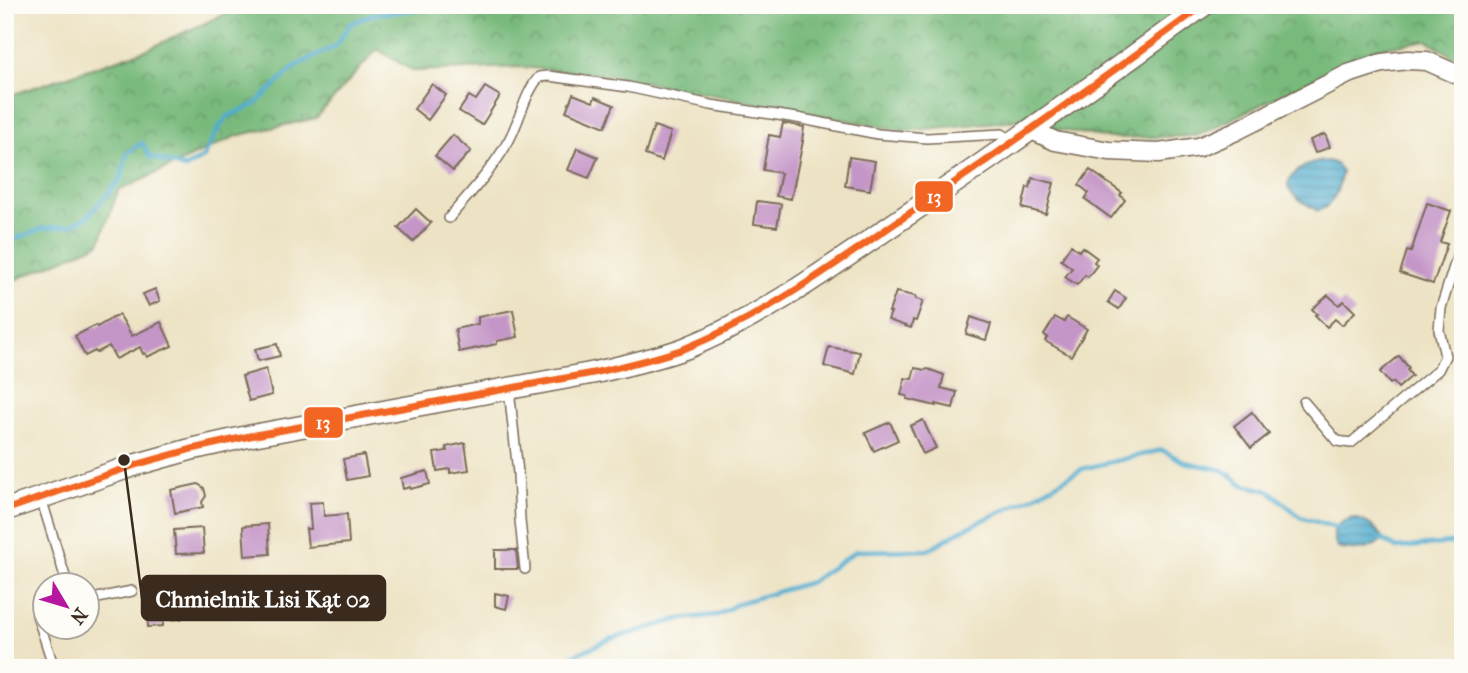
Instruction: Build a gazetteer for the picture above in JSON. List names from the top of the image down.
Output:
{
  "places": ["Chmielnik Lisi Kąt 02"],
  "lines": ["transit line 13"],
  "north": "bottom right"
}
